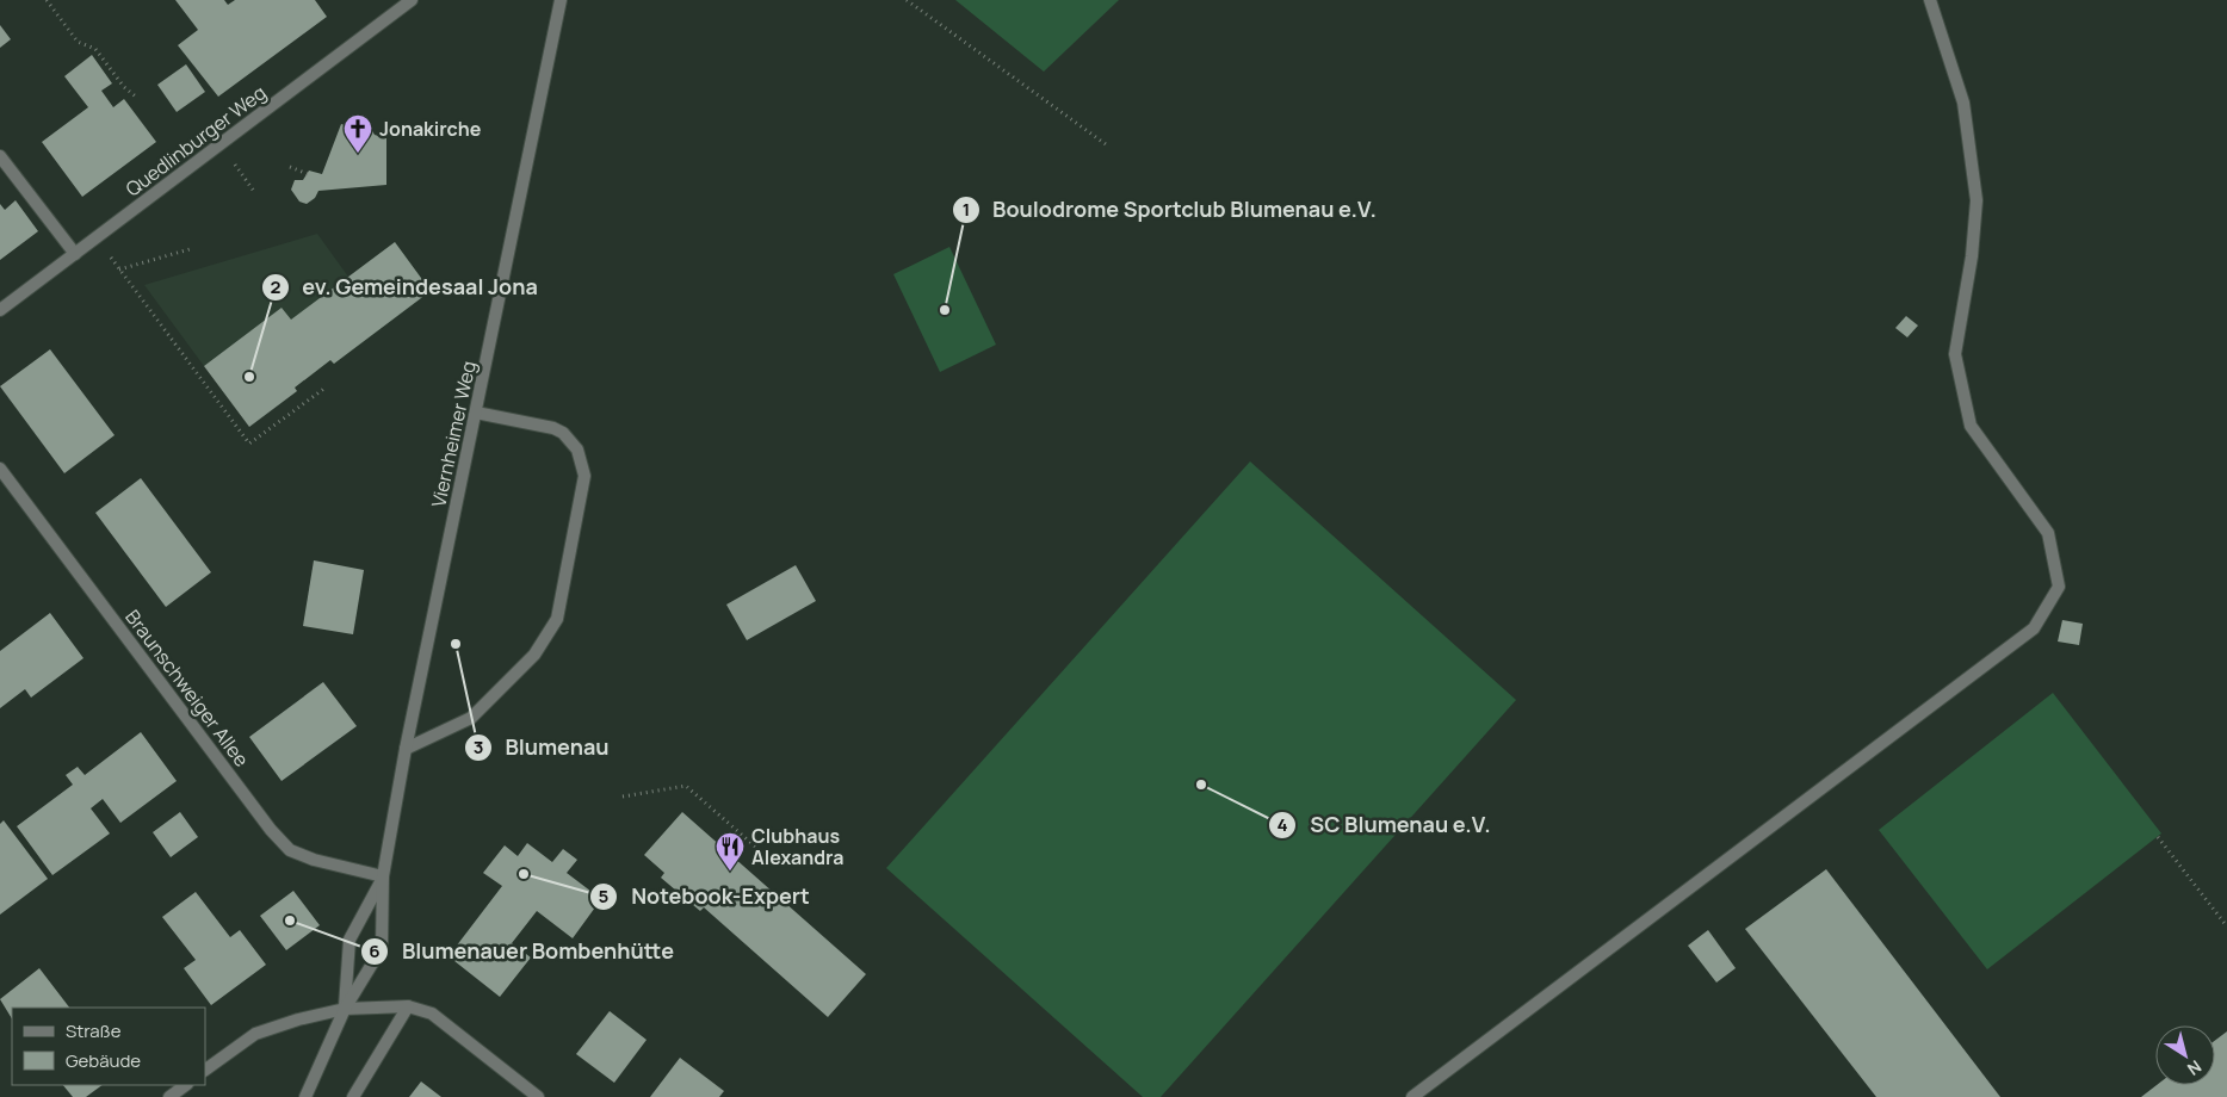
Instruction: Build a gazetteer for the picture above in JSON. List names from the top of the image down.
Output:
{
  "streets": {
    "street": ["Quedlinburger Weg", "Viernheimer Weg", "Braunschweiger Allee"]
  },
  "crossings": [
    ["Viernheimer Weg", "Braunschweiger Allee"]
  ],
  "places": {
    "church": ["Jonakirche"],
    "other": [
      "Boulodrome Sportclub Blumenau e.V.",
      "ev. Gemeindesaal Jona",
      "Blumenau",
      "SC Blumenau e.V.",
      "Notebook-Expert",
      "Blumenauer Bombenhütte"
    ],
    "restaurant": ["Clubhaus Alexandra"]
  },
  "legend": ["Straße", "Gebäude"],
  "north": "bottom right"
}
